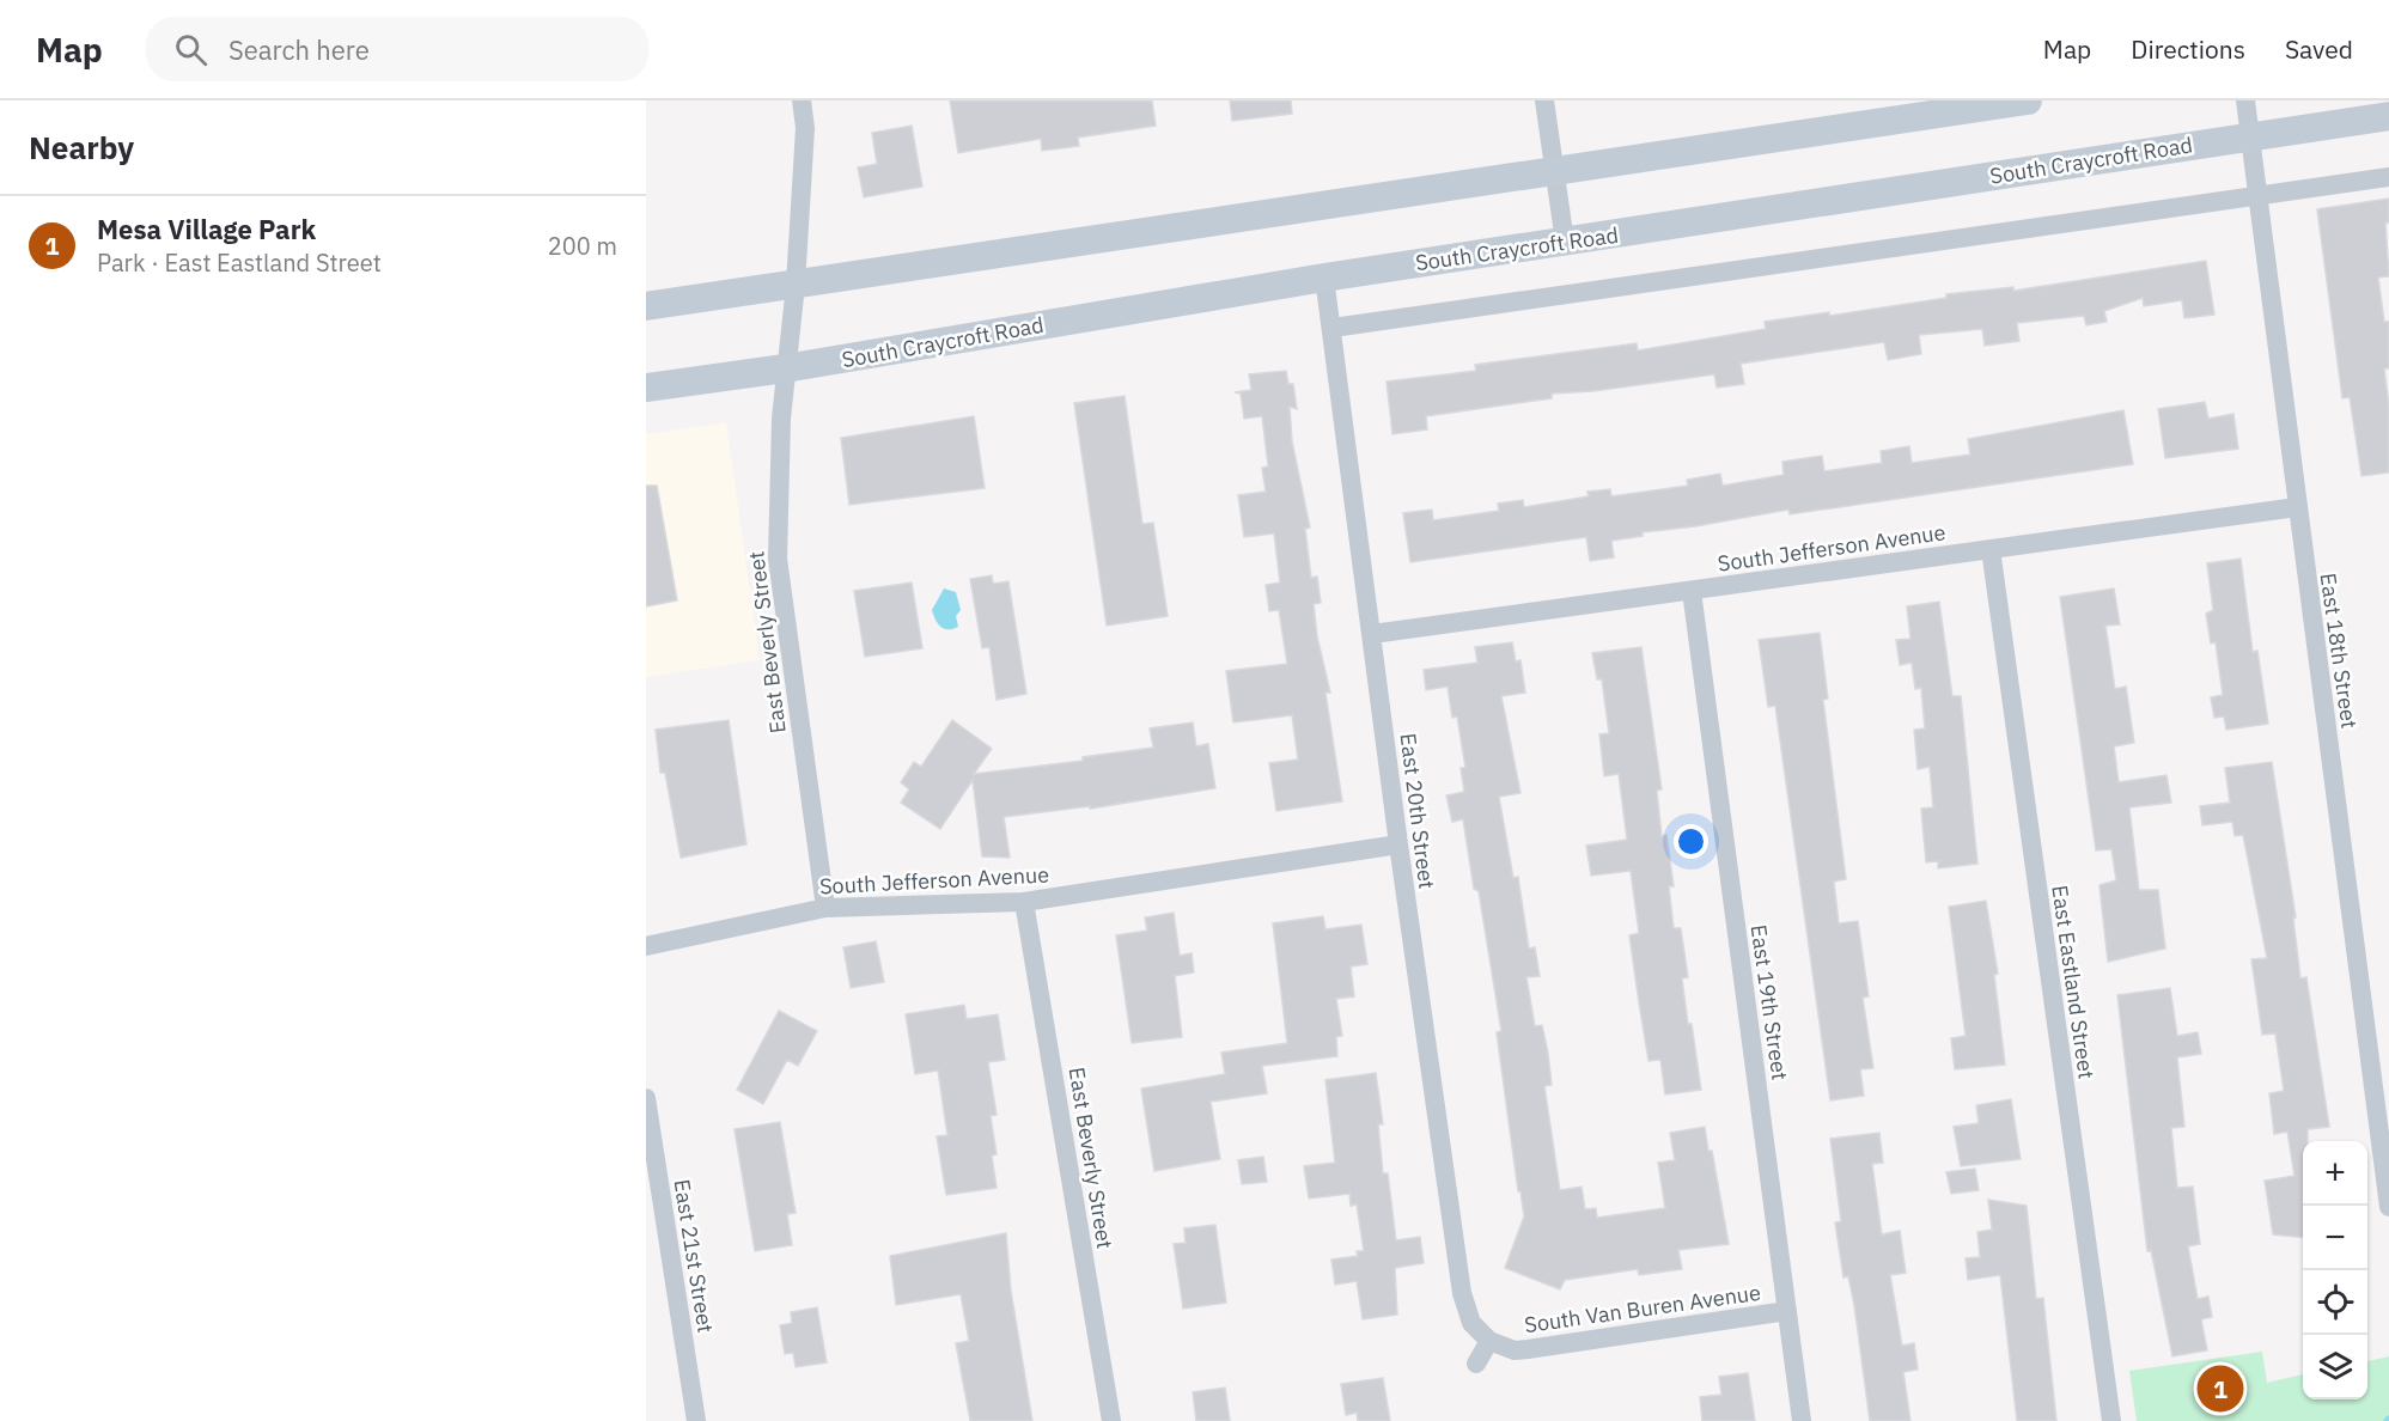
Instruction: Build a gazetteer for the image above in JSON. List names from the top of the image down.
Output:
{
  "streets": {
    "main road": ["South Craycroft Road"],
    "street": [
      "South Jefferson Avenue",
      "East Beverly Street",
      "East 18th Street",
      "East 20th Street",
      "East Eastland Street",
      "East 19th Street",
      "East 21st Street",
      "South Van Buren Avenue"
    ]
  },
  "crossings": [
    ["South Craycroft Road", "East Beverly Street"],
    ["South Craycroft Road", "East 18th Street"],
    ["South Craycroft Road", "East 20th Street"],
    ["South Jefferson Avenue", "East Beverly Street"],
    ["South Jefferson Avenue", "East 18th Street"],
    ["South Jefferson Avenue", "East 20th Street"],
    ["South Jefferson Avenue", "East Eastland Street"],
    ["South Jefferson Avenue", "East 19th Street"],
    ["East 20th Street", "South Van Buren Avenue"],
    ["East 19th Street", "South Van Buren Avenue"]
  ],
  "page": {
    "header": "Map",
    "search": "Search here",
    "nav": ["Map", "Directions", "Saved"],
    "heading": "Nearby",
    "list": [
      {
        "mark": "1",
        "name": "Mesa Village Park",
        "note": "Park · East Eastland Street",
        "value": "200 m"
      }
    ],
    "map_buttons": ["+", "−"],
    "pins": "1"
  }
}
